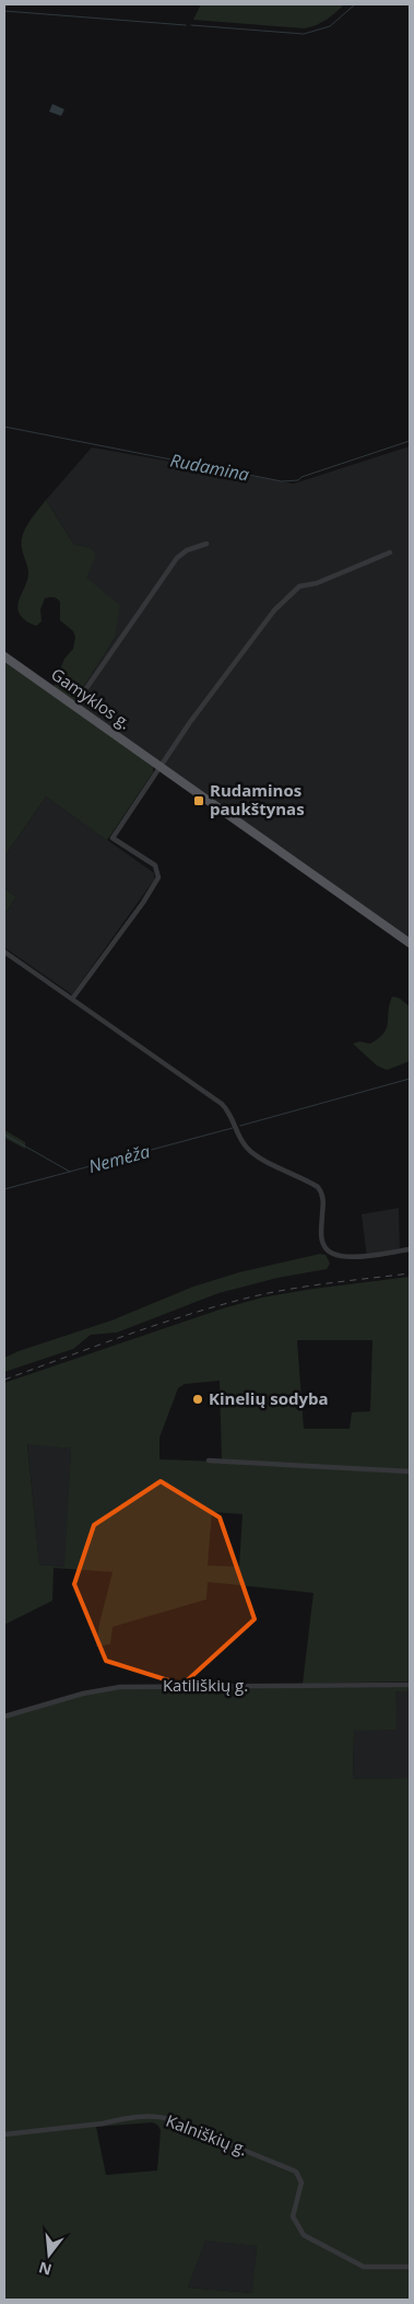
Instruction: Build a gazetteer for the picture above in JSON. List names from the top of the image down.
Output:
{
  "streets": {
    "main road": ["Gamyklos g."],
    "street": ["Katiliškių g.", "Kalniškių g."]
  },
  "water": ["Rudamina", "Nemėža"],
  "places": {
    "transit": ["Rudaminos paukštynas"],
    "other": ["Kinelių sodyba"]
  },
  "north": "bottom"
}
